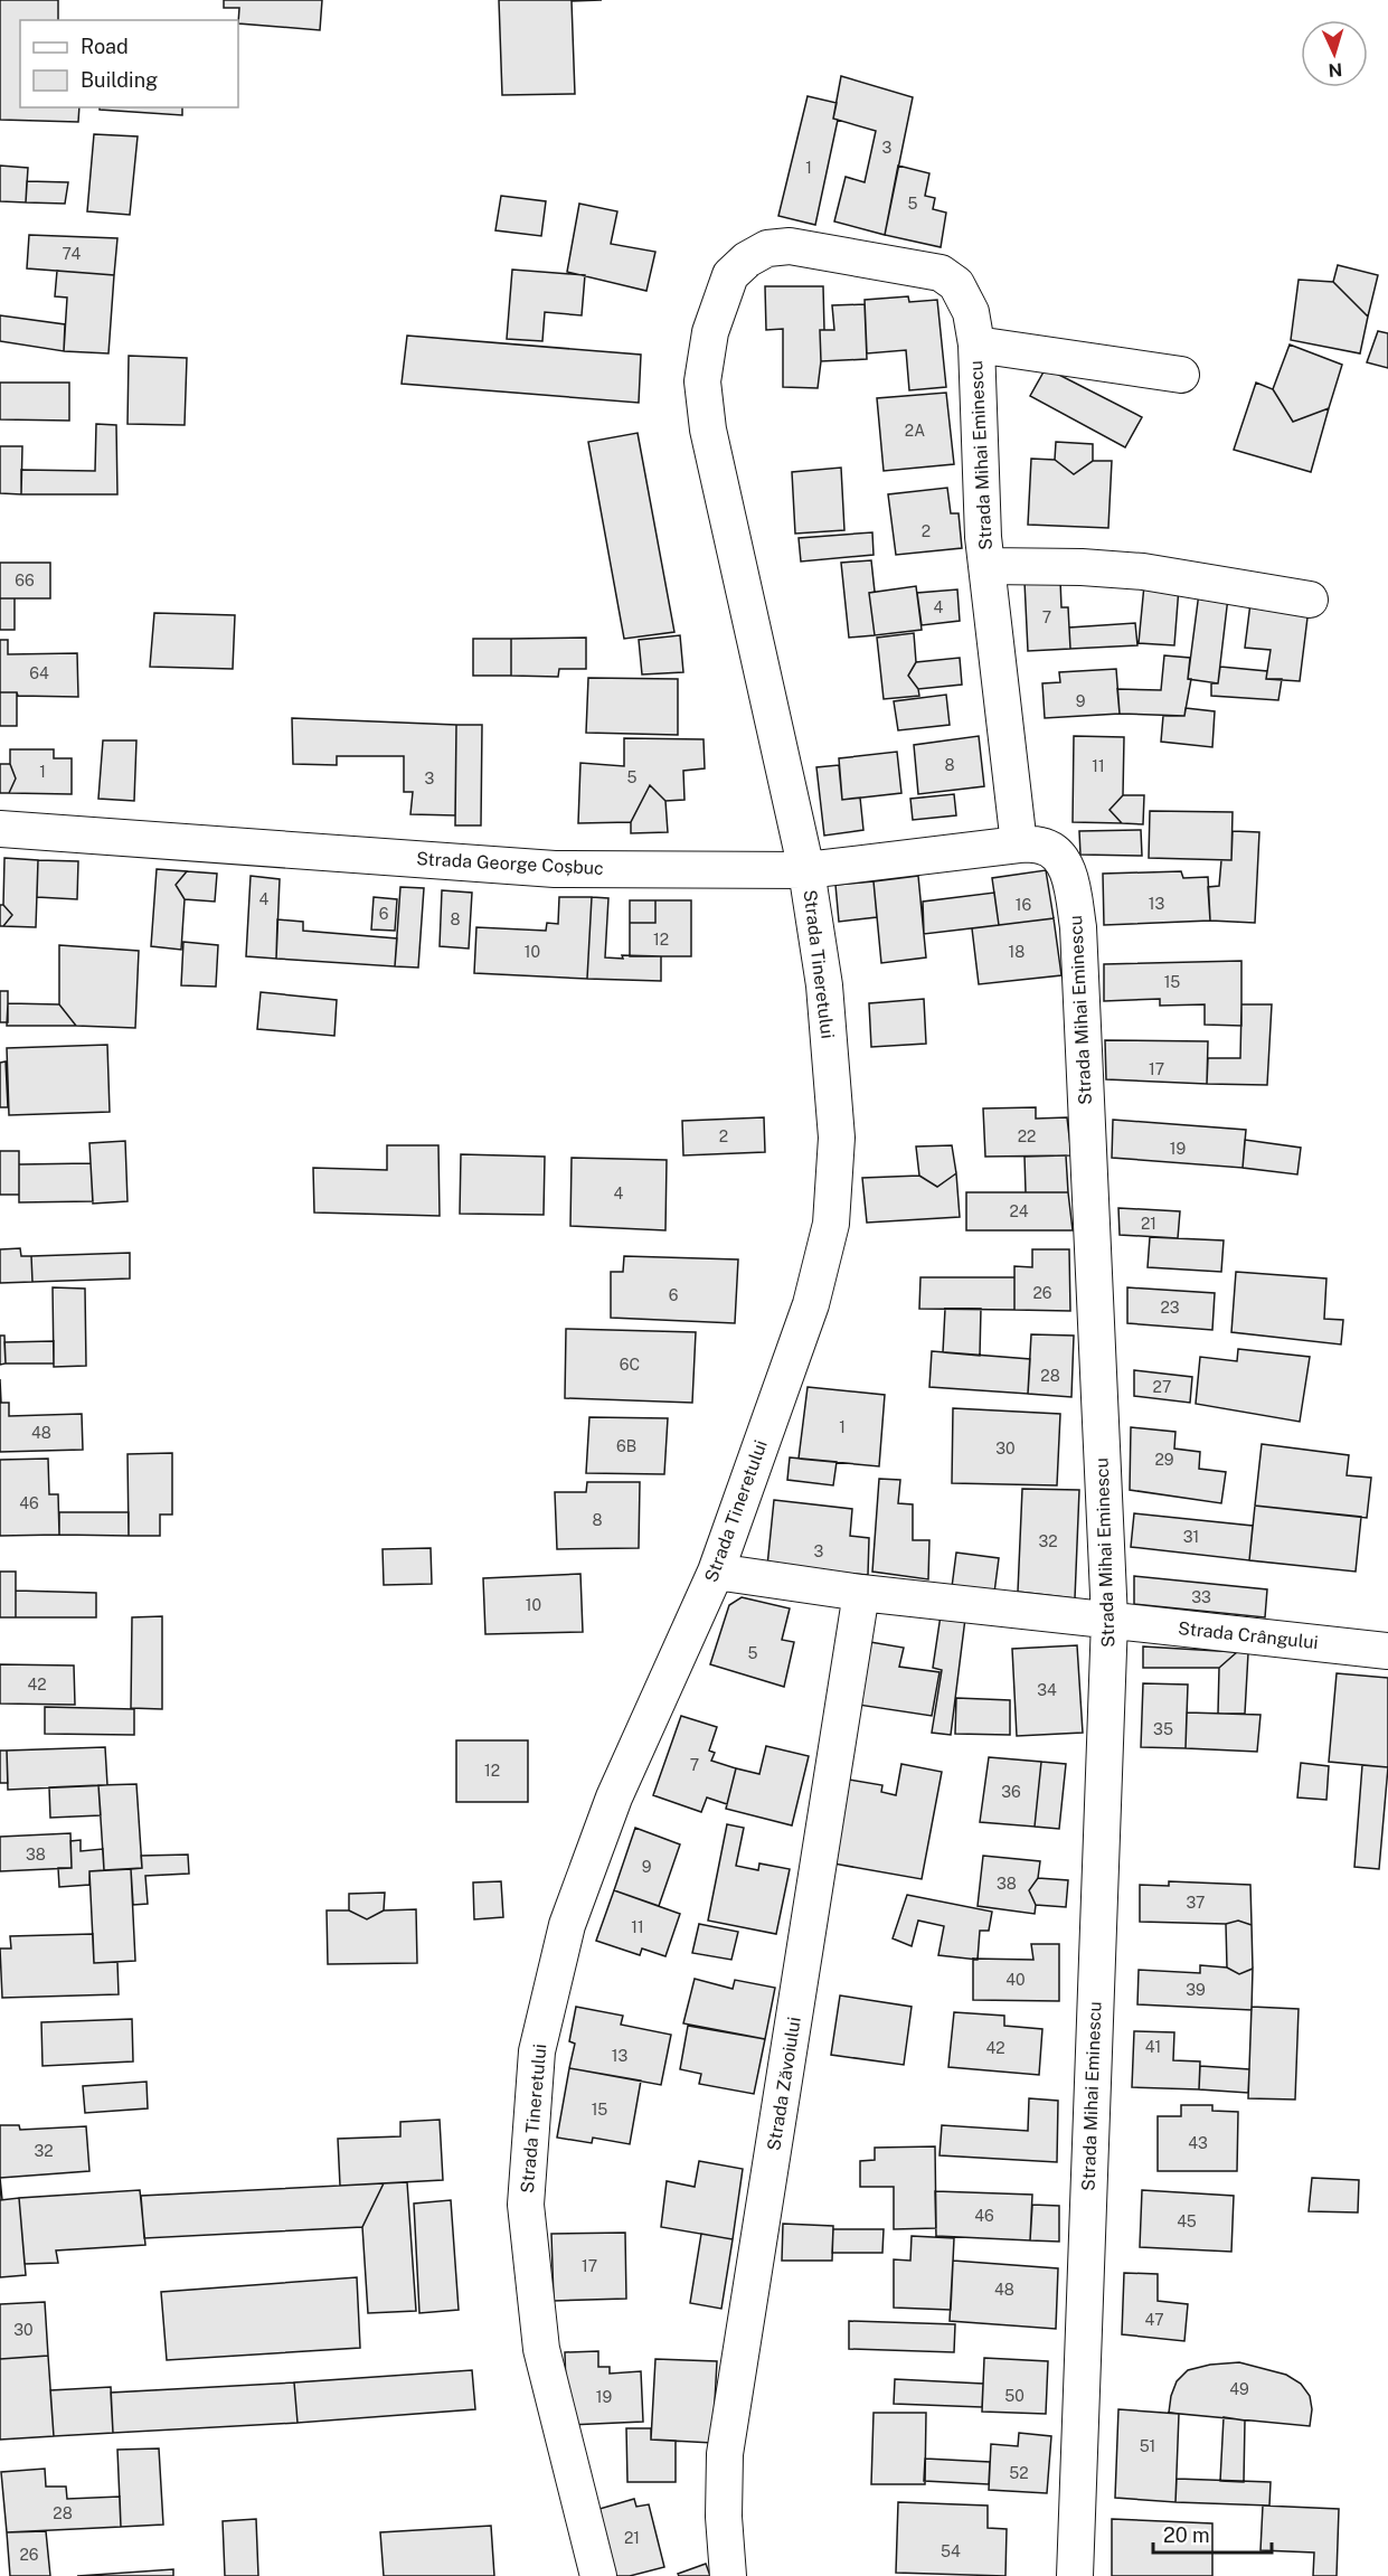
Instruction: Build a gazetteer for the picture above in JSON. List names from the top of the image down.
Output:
{
  "streets": {
    "street": [
      "Strada Mihai Eminescu",
      "Strada George Coșbuc",
      "Strada Tineretului",
      "Strada Crângului",
      "Strada Zăvoiului"
    ]
  },
  "crossings": [
    ["Strada Mihai Eminescu", "Strada George Coșbuc"],
    ["Strada Mihai Eminescu", "Strada Tineretului"],
    ["Strada Mihai Eminescu", "Strada Crângului"],
    ["Strada George Coșbuc", "Strada Tineretului"],
    ["Strada Tineretului", "Strada Crângului"],
    ["Strada Crângului", "Strada Zăvoiului"]
  ],
  "house_numbers": [
    "3",
    "1",
    "5",
    "74",
    "2A",
    "2",
    "66",
    "4",
    "7",
    "64",
    "9",
    "8",
    "11",
    "1",
    "5",
    "3",
    "4",
    "13",
    "16",
    "6",
    "8",
    "12",
    "10",
    "18",
    "15",
    "17",
    "2",
    "22",
    "19",
    "4",
    "24",
    "21",
    "26",
    "6",
    "23",
    "6C",
    "28",
    "27",
    "1",
    "48",
    "6B",
    "30",
    "29",
    "46",
    "8",
    "31",
    "32",
    "3",
    "33",
    "10",
    "5",
    "42",
    "34",
    "35",
    "7",
    "12",
    "36",
    "38",
    "9",
    "38",
    "37",
    "11",
    "40",
    "39",
    "41",
    "42",
    "13",
    "15",
    "43",
    "32",
    "46",
    "45",
    "17",
    "48",
    "47",
    "30",
    "49",
    "50",
    "19",
    "51",
    "52",
    "28",
    "21",
    "54",
    "26"
  ],
  "legend": ["Road", "Building"],
  "scale_bar": "20 m",
  "north": "bottom"
}
